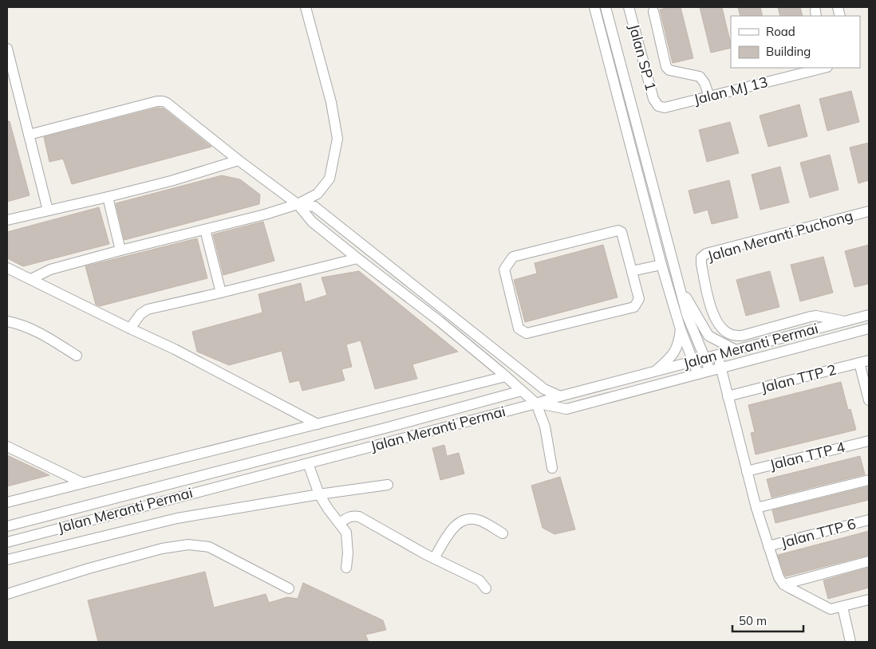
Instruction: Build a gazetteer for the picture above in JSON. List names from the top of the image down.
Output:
{
  "streets": {
    "street": [
      "Jalan SP 1",
      "Jalan MJ 13",
      "Jalan Meranti Puchong",
      "Jalan Meranti Permai",
      "Jalan TTP 2",
      "Jalan TTP 4",
      "Jalan TTP 6"
    ]
  },
  "crossings": [
    ["Jalan SP 1", "Jalan MJ 13"],
    ["Jalan Meranti Puchong", "Jalan Meranti Permai"]
  ],
  "legend": ["Road", "Building"],
  "scale_bar": "50 m"
}
